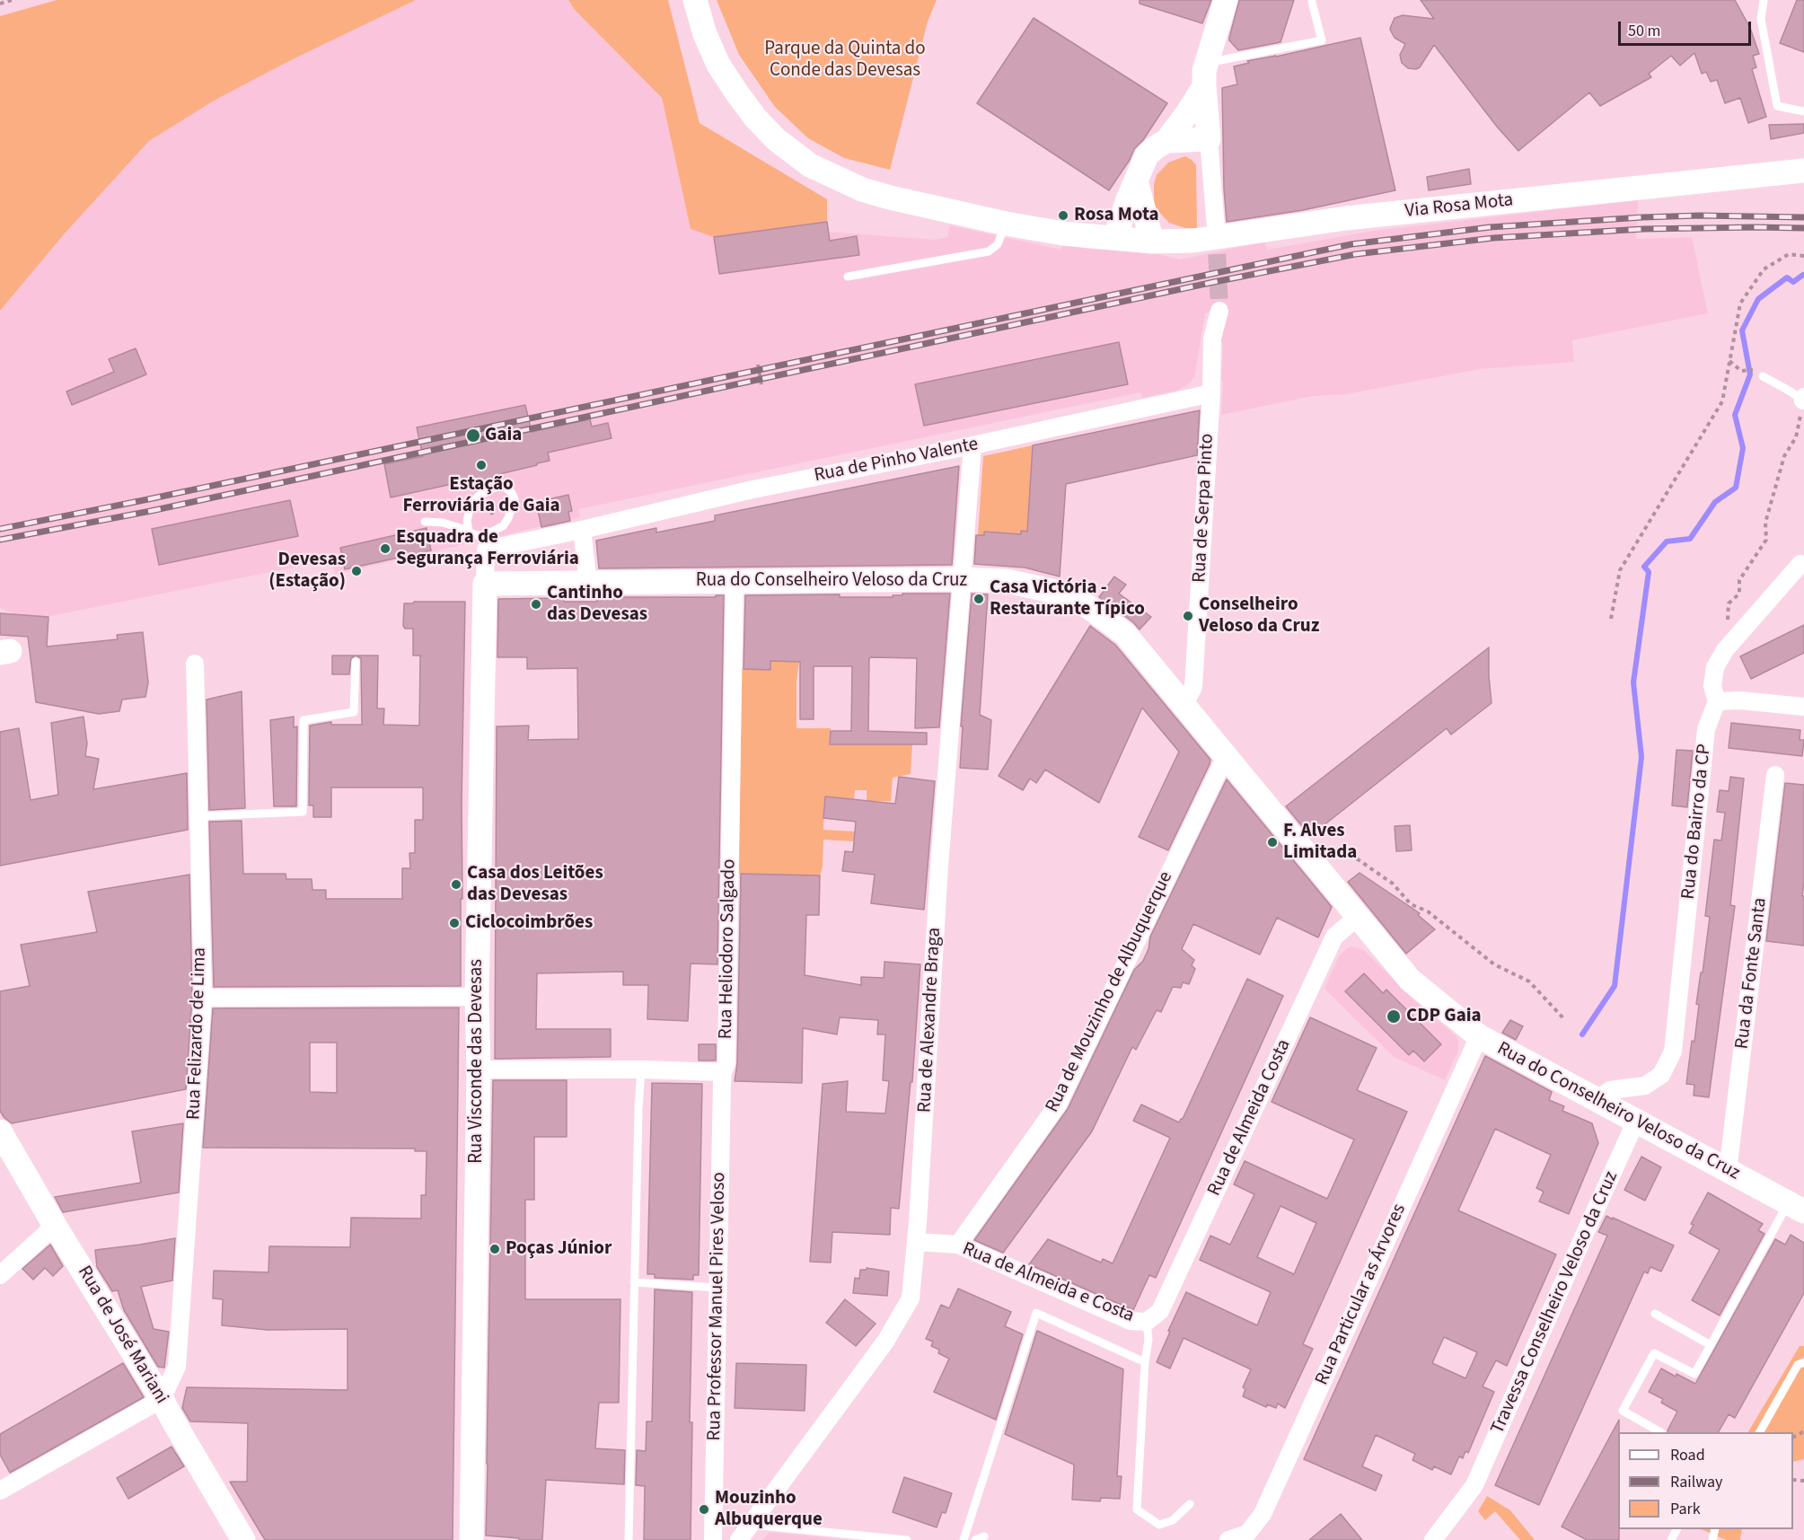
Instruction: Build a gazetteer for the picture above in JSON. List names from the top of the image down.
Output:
{
  "streets": {
    "main road": [
      "Via Rosa Mota",
      "Rua do Conselheiro Veloso da Cruz",
      "Rua Visconde das Devesas",
      "Rua de José Mariani"
    ],
    "street": [
      "Rua de Pinho Valente",
      "Rua de Serpa Pinto",
      "Rua do Bairro da CP",
      "Rua Heliodoro Salgado",
      "Rua da Fonte Santa",
      "Rua de Mouzinho de Albuquerque",
      "Rua de Alexandre Braga",
      "Rua Felizardo de Lima",
      "Rua de Almeida Costa",
      "Rua de Almeida e Costa",
      "Rua Particular as Árvores",
      "Travessa Conselheiro Veloso da Cruz",
      "Rua Professor Manuel Pires Veloso"
    ]
  },
  "crossings": [
    ["Rua de Pinho Valente", "Rua de Serpa Pinto"],
    ["Rua de Pinho Valente", "Rua de Alexandre Braga"],
    ["Rua de Serpa Pinto", "Rua do Conselheiro Veloso da Cruz"],
    ["Rua do Conselheiro Veloso da Cruz", "Rua do Bairro da CP"],
    ["Rua do Conselheiro Veloso da Cruz", "Rua Heliodoro Salgado"],
    ["Rua do Conselheiro Veloso da Cruz", "Rua da Fonte Santa"],
    ["Rua do Conselheiro Veloso da Cruz", "Rua de Mouzinho de Albuquerque"],
    ["Rua do Conselheiro Veloso da Cruz", "Rua de Alexandre Braga"],
    ["Rua do Conselheiro Veloso da Cruz", "Rua Visconde das Devesas"],
    ["Rua do Conselheiro Veloso da Cruz", "Rua de Almeida Costa"],
    ["Rua do Conselheiro Veloso da Cruz", "Rua Particular as Árvores"],
    ["Rua do Conselheiro Veloso da Cruz", "Travessa Conselheiro Veloso da Cruz"],
    ["Rua Heliodoro Salgado", "Rua Professor Manuel Pires Veloso"],
    ["Rua de Mouzinho de Albuquerque", "Rua de Almeida e Costa"],
    ["Rua de Alexandre Braga", "Rua de Almeida e Costa"],
    ["Rua Felizardo de Lima", "Rua de José Mariani"],
    ["Rua de Almeida Costa", "Rua de Almeida e Costa"]
  ],
  "parks": ["Parque da Quinta do Conde das Devesas"],
  "places": [
    "Rosa Mota",
    "Gaia",
    "Estação Ferroviária de Gaia",
    "Esquadra de Segurança Ferroviária",
    "Devesas (Estação)",
    "Casa Victória - Restaurante Típico",
    "Cantinho das Devesas",
    "Conselheiro Veloso da Cruz",
    "F. Alves Limitada",
    "Casa dos Leitões das Devesas",
    "Ciclocoimbrões",
    "CDP Gaia",
    "Poças Júnior",
    "Mouzinho Albuquerque"
  ],
  "legend": ["Road", "Railway", "Park"],
  "scale_bar": "50 m"
}
